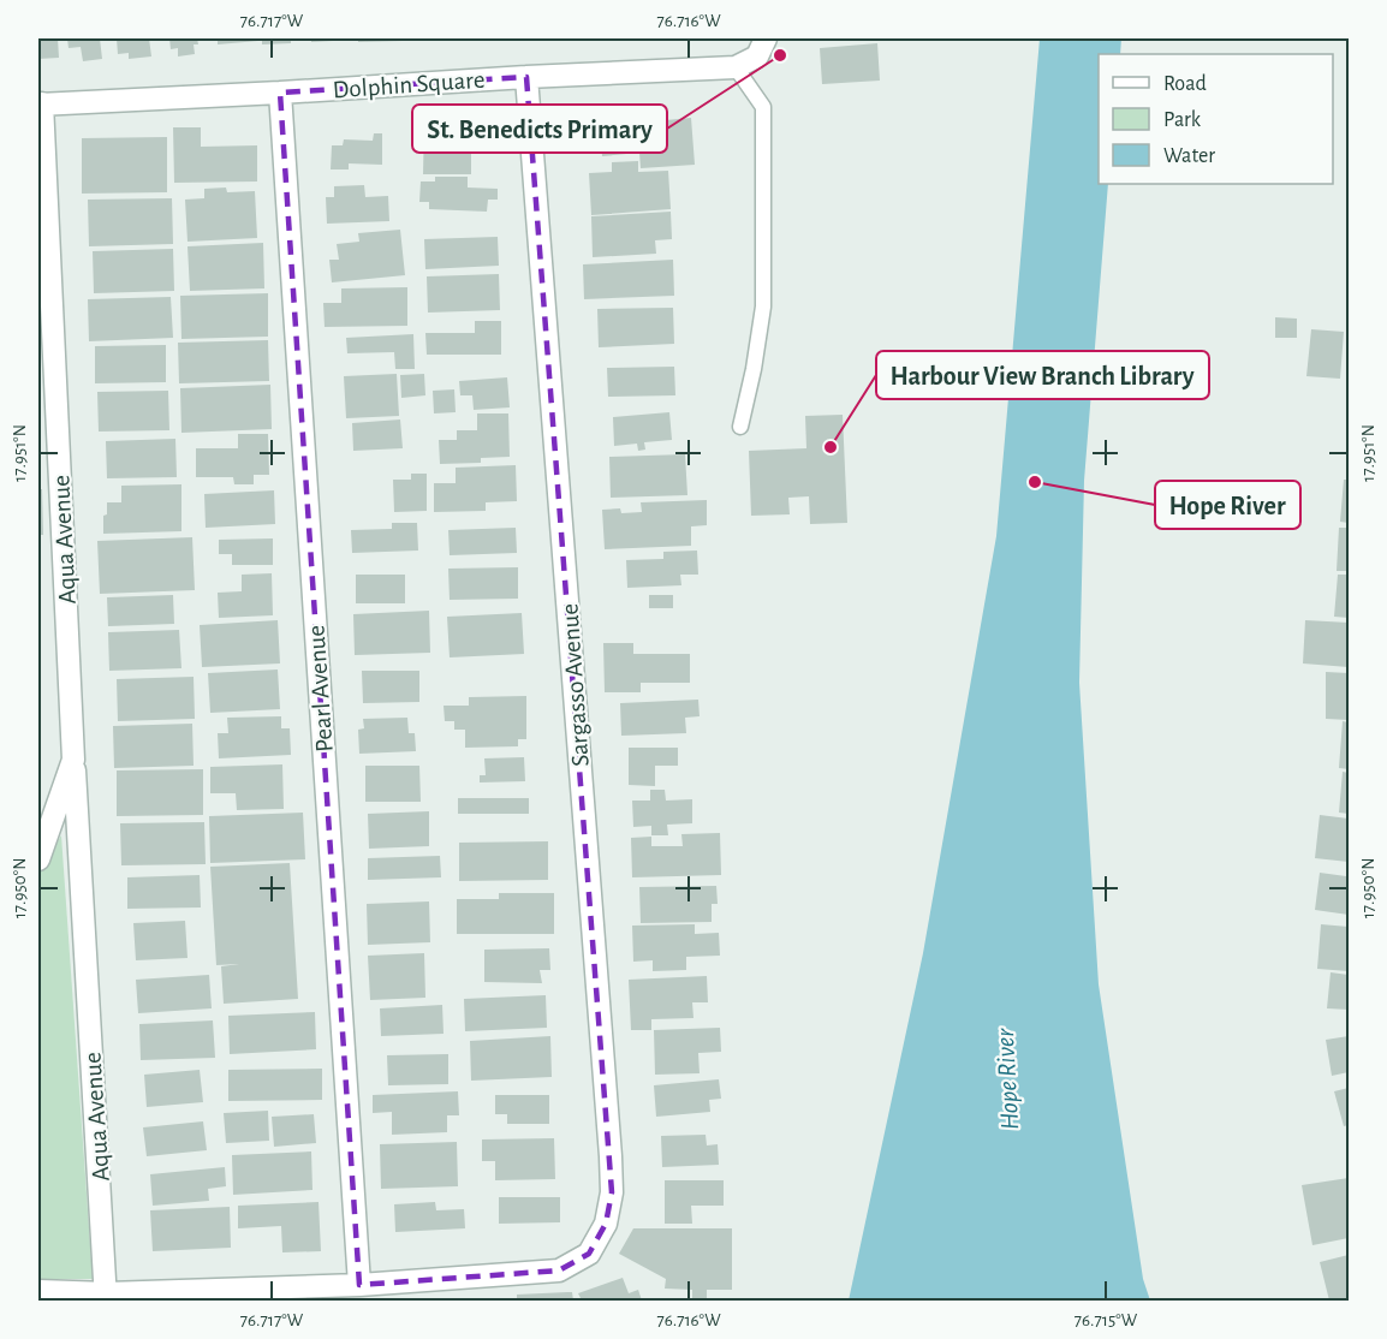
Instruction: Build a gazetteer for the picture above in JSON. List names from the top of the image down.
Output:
{
  "streets": {
    "street": [
      "Dolphin Square",
      "Aqua Avenue",
      "Sargasso Avenue",
      "Pearl Avenue"
    ]
  },
  "crossings": [
    ["Dolphin Square", "Aqua Avenue"],
    ["Dolphin Square", "Sargasso Avenue"],
    ["Dolphin Square", "Pearl Avenue"],
    ["Sargasso Avenue", "Pearl Avenue"]
  ],
  "water": ["Hope River"],
  "places": ["St. Benedicts Primary", "Harbour View Branch Library", "Hope River"],
  "legend": ["Road", "Park", "Water"],
  "coordinates": [
    "76.717°W",
    "76.716°W",
    "17.951°N",
    "17.950°N",
    "76.715°W"
  ]
}
